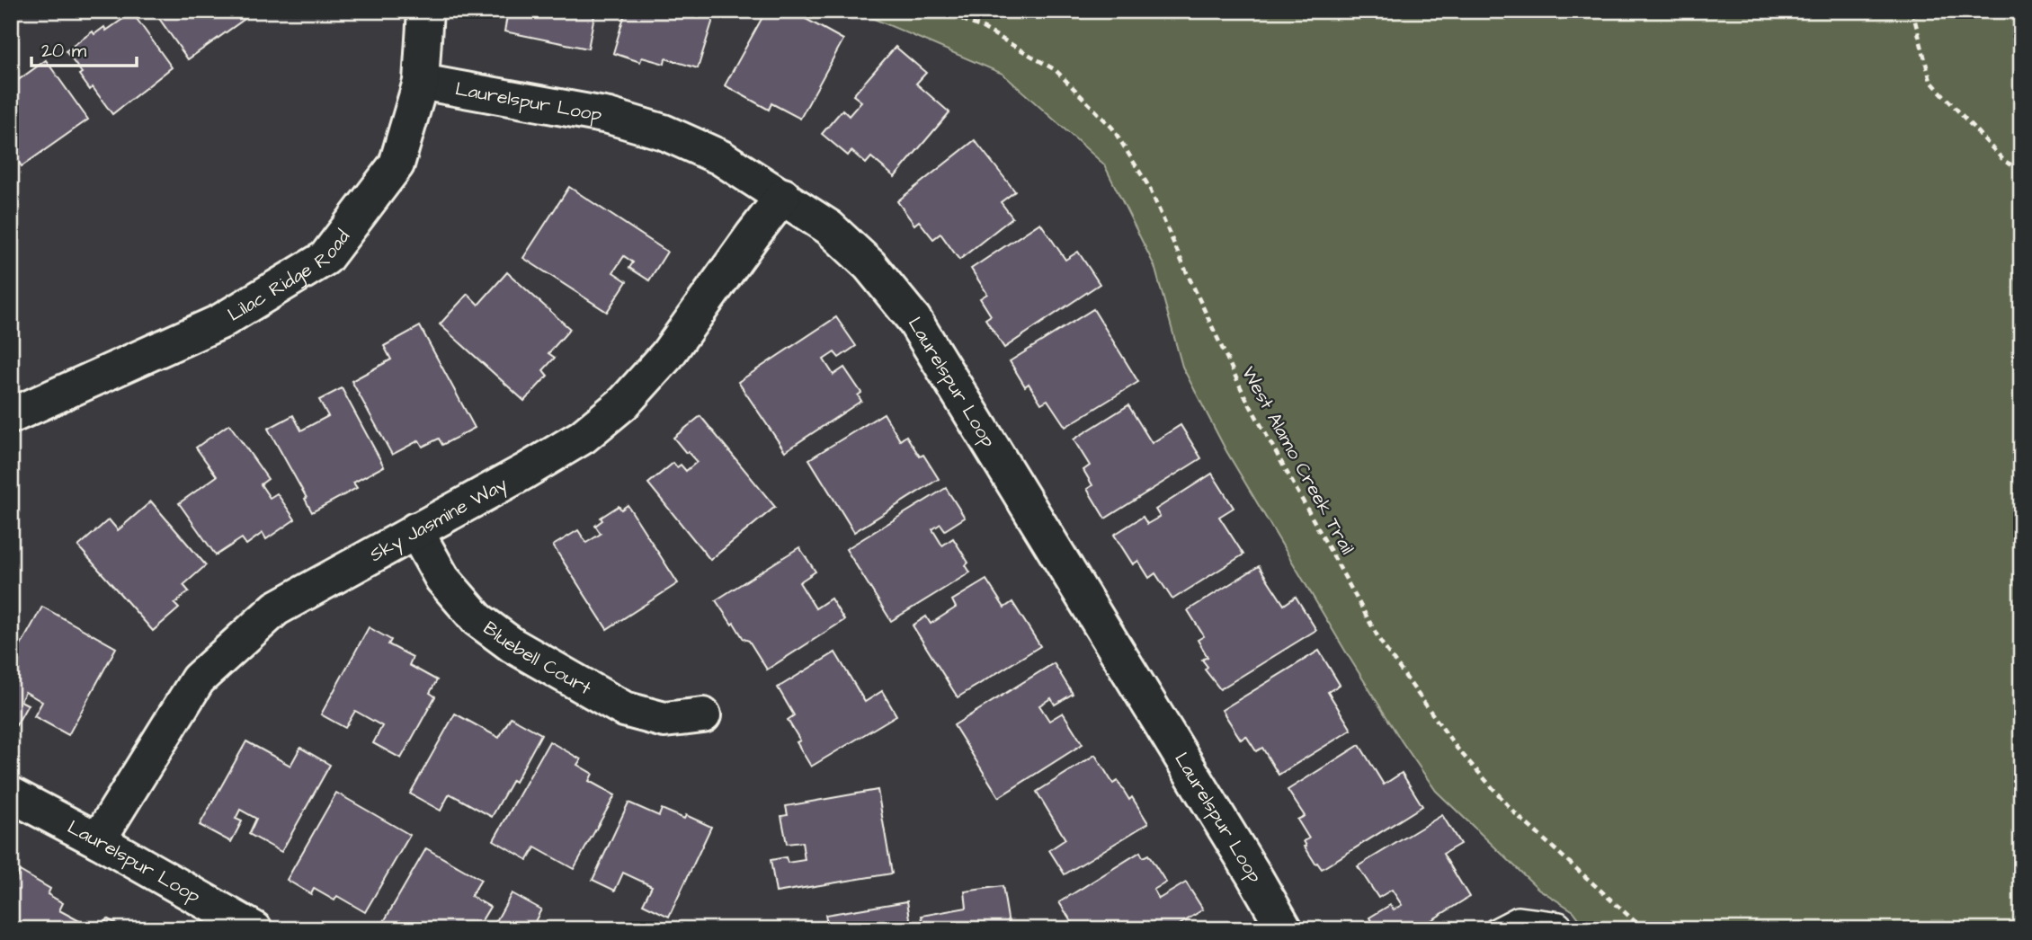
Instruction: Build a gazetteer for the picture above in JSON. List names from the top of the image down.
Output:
{
  "streets": {
    "street": [
      "Laurelspur Loop",
      "Lilac Ridge Road",
      "Sky Jasmine Way",
      "Bluebell Court"
    ],
    "path": ["West Alamo Creek Trail"]
  },
  "crossings": [
    ["Laurelspur Loop", "Lilac Ridge Road"],
    ["Laurelspur Loop", "Sky Jasmine Way"],
    ["Sky Jasmine Way", "Bluebell Court"]
  ],
  "scale_bar": "20 m"
}
